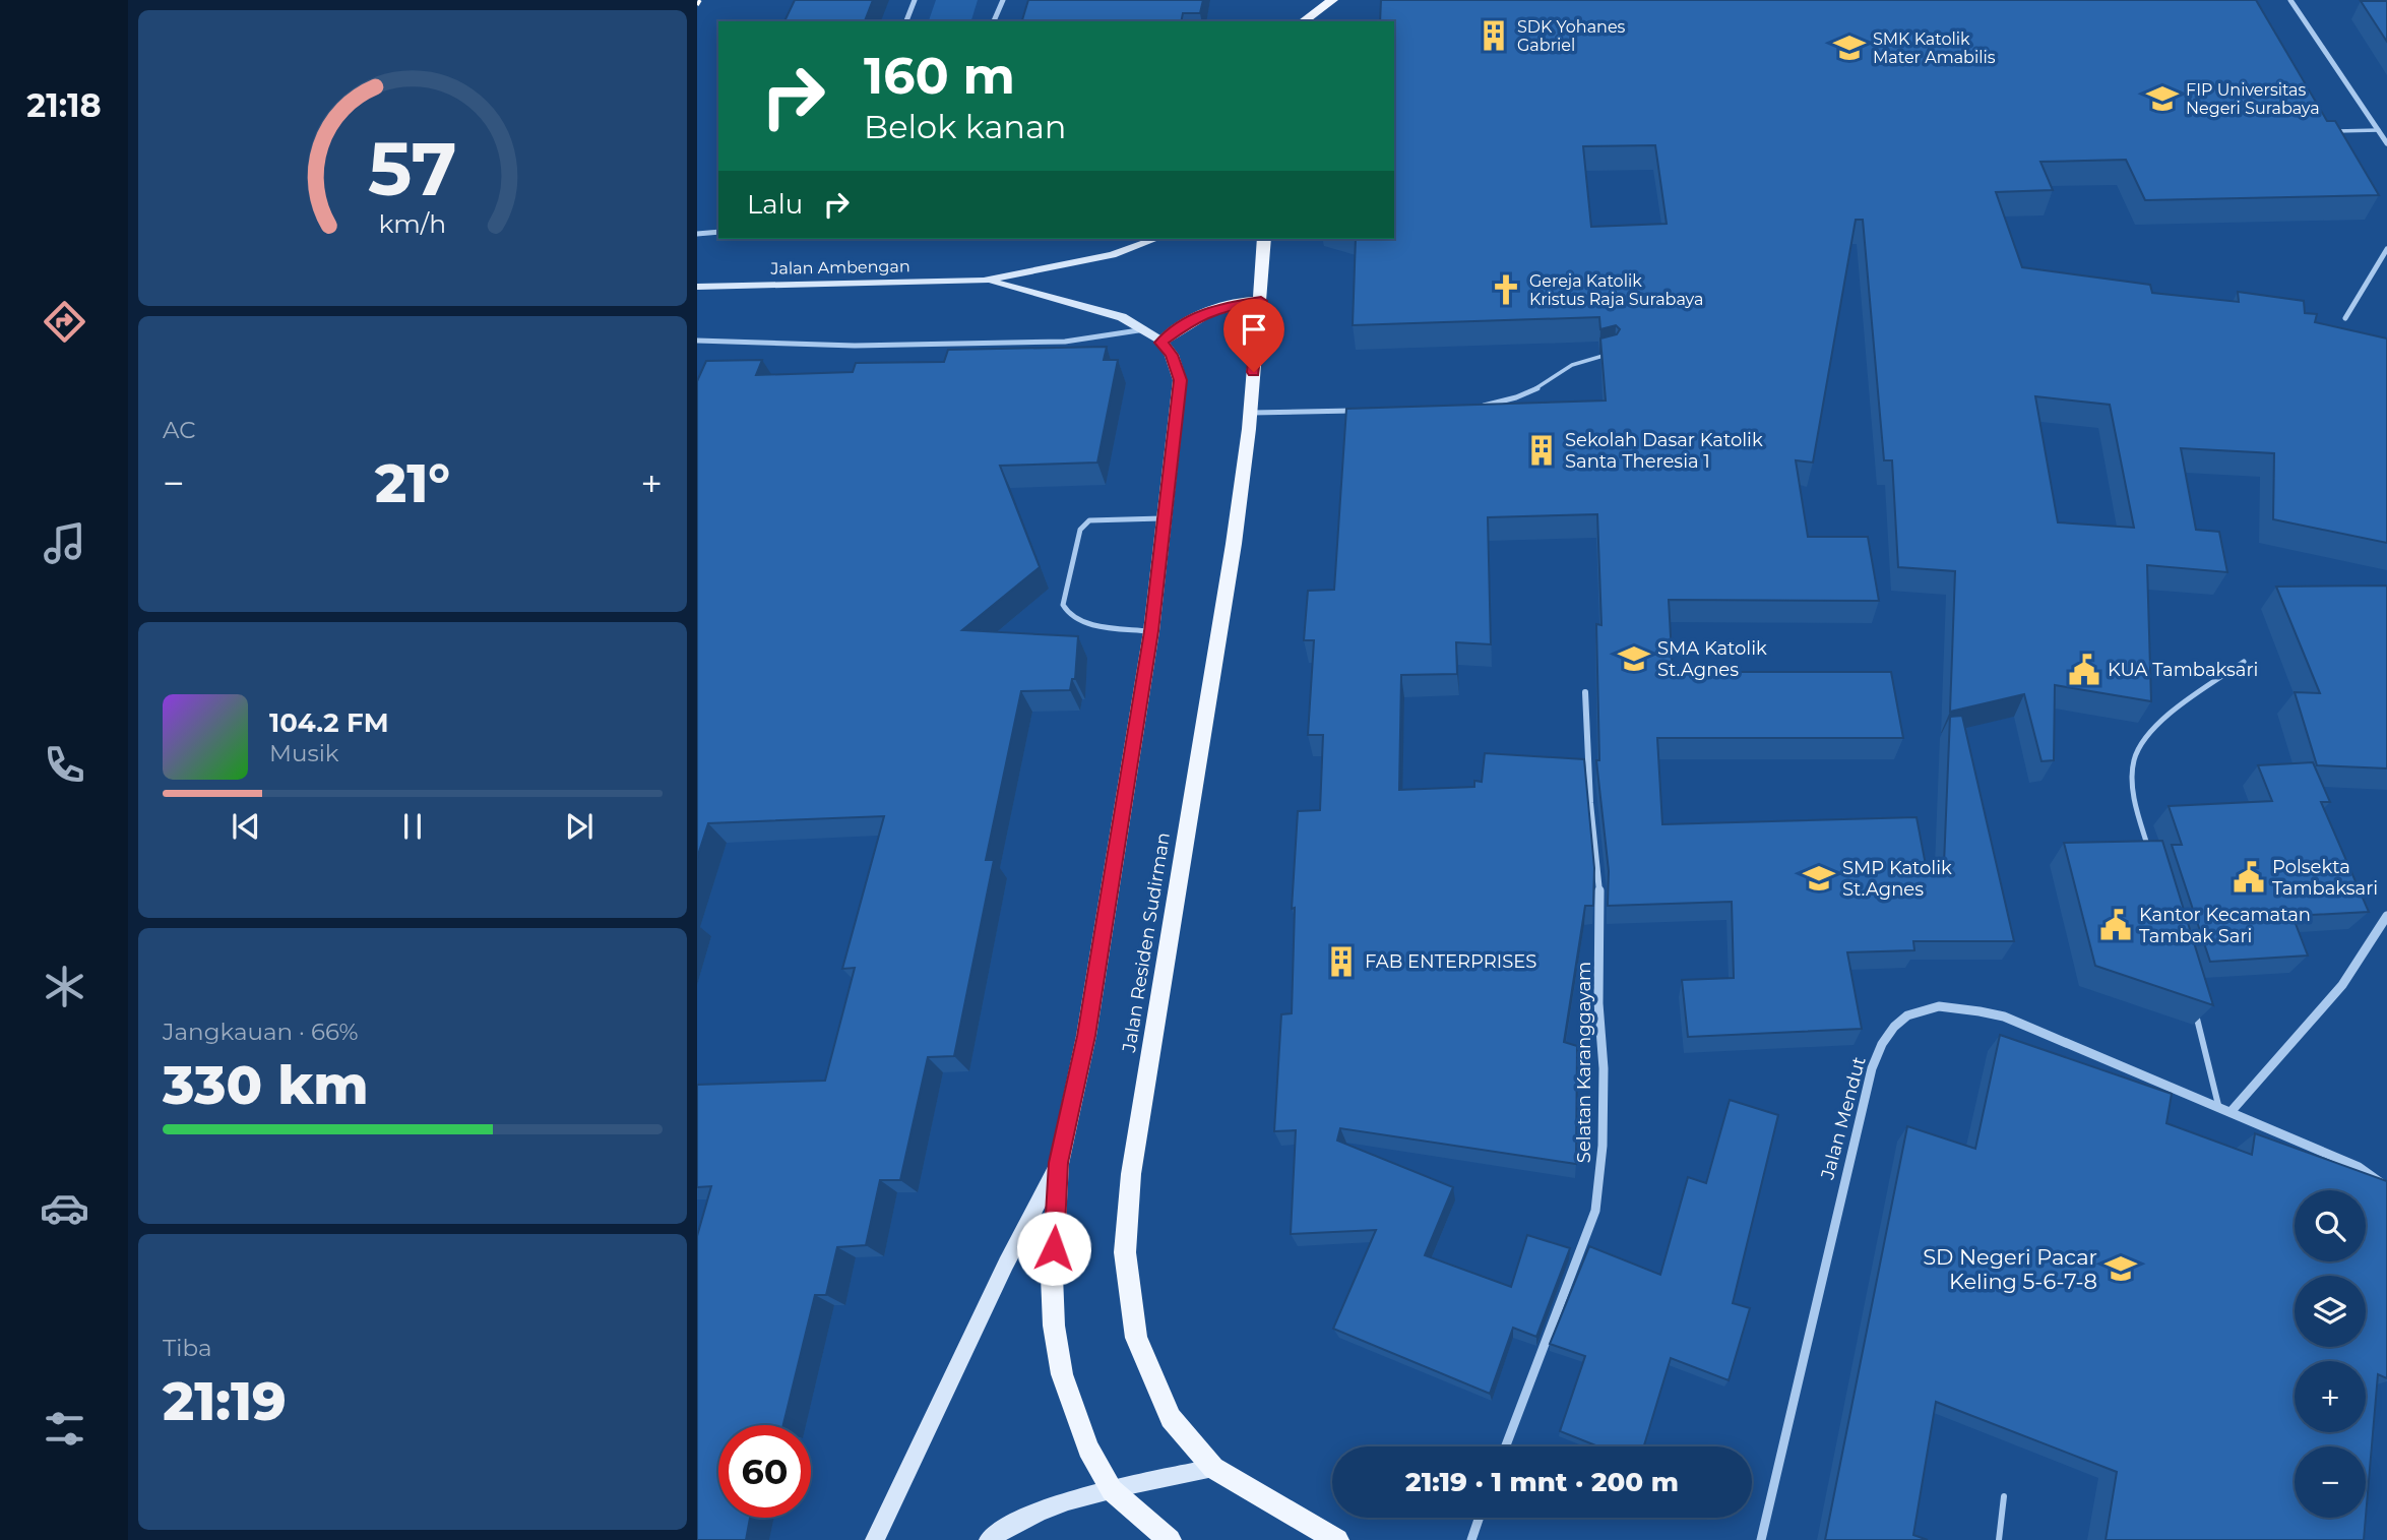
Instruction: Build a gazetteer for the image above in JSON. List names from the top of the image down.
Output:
{
  "streets": {
    "main road": ["Jalan Ambengan", "Jalan Residen Sudirman"],
    "street": ["Selatan Karanggayam", "Jalan Mendut"]
  },
  "places": {
    "building": ["SDK Yohanes Gabriel", "Sekolah Dasar Katolik Santa Theresia 1", "FAB ENTERPRISES"],
    "school or university": [
      "SMK Katolik Mater Amabilis",
      "FIP Universitas Negeri Surabaya",
      "SMA Katolik St.Agnes",
      "SMP Katolik St.Agnes",
      "SD Negeri Pacar Keling 5-6-7-8"
    ],
    "church": ["Gereja Katolik Kristus Raja Surabaya"],
    "public building": ["KUA Tambaksari", "Polsekta Tambaksari", "Kantor Kecamatan Tambak Sari"]
  },
  "page": {
    "tabs": "21:18",
    "turn": ["160 m", "Belok kanan"],
    "then": "Lalu",
    "tile": [
      "AC",
      ["Jangkauan · 66%", "330 km"],
      ["Tiba", "21:19"]
    ],
    "heat": ["−", "21°", "+"],
    "song": ["104.2 FM", "Musik"],
    "map_buttons": ["+", "−"],
    "limit": "60",
    "trip": "21:19 · 1 mnt · 200 m",
    "gauge": ["57", "km/h"]
  }
}
